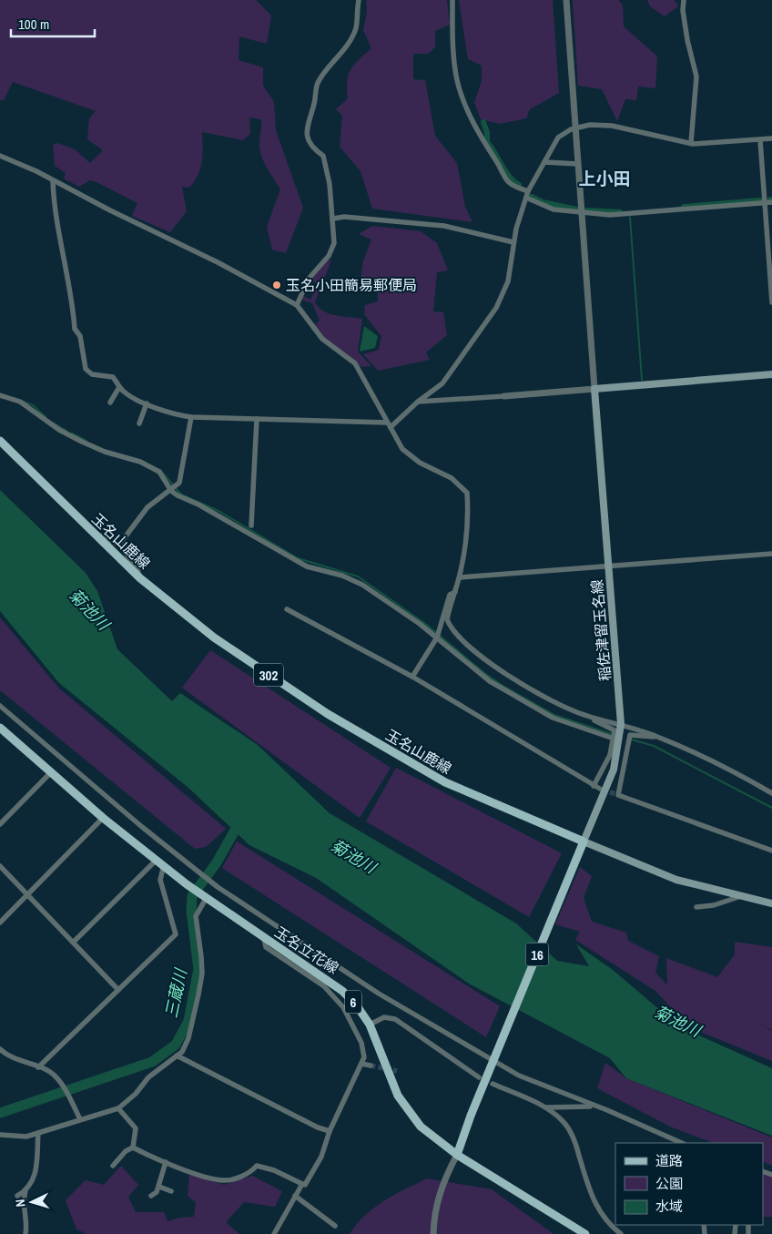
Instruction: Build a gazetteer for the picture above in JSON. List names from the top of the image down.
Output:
{
  "streets": {
    "main road": [
      "玉名山鹿線",
      "稲佐津留玉名線",
      "302",
      "玉名立花線",
      "16",
      "6"
    ]
  },
  "crossings": [
    ["玉名山鹿線", "稲佐津留玉名線"],
    ["玉名山鹿線", "302"],
    ["玉名山鹿線", "16"],
    ["稲佐津留玉名線", "302"],
    ["稲佐津留玉名線", "16"],
    ["302", "16"],
    ["玉名立花線", "16"]
  ],
  "districts": ["上小田"],
  "water": ["菊池川", "三蔵川"],
  "places": ["玉名小田簡易郵便局"],
  "legend": ["道路", "公園", "水域"],
  "scale_bar": "100 m",
  "north": "left"
}
